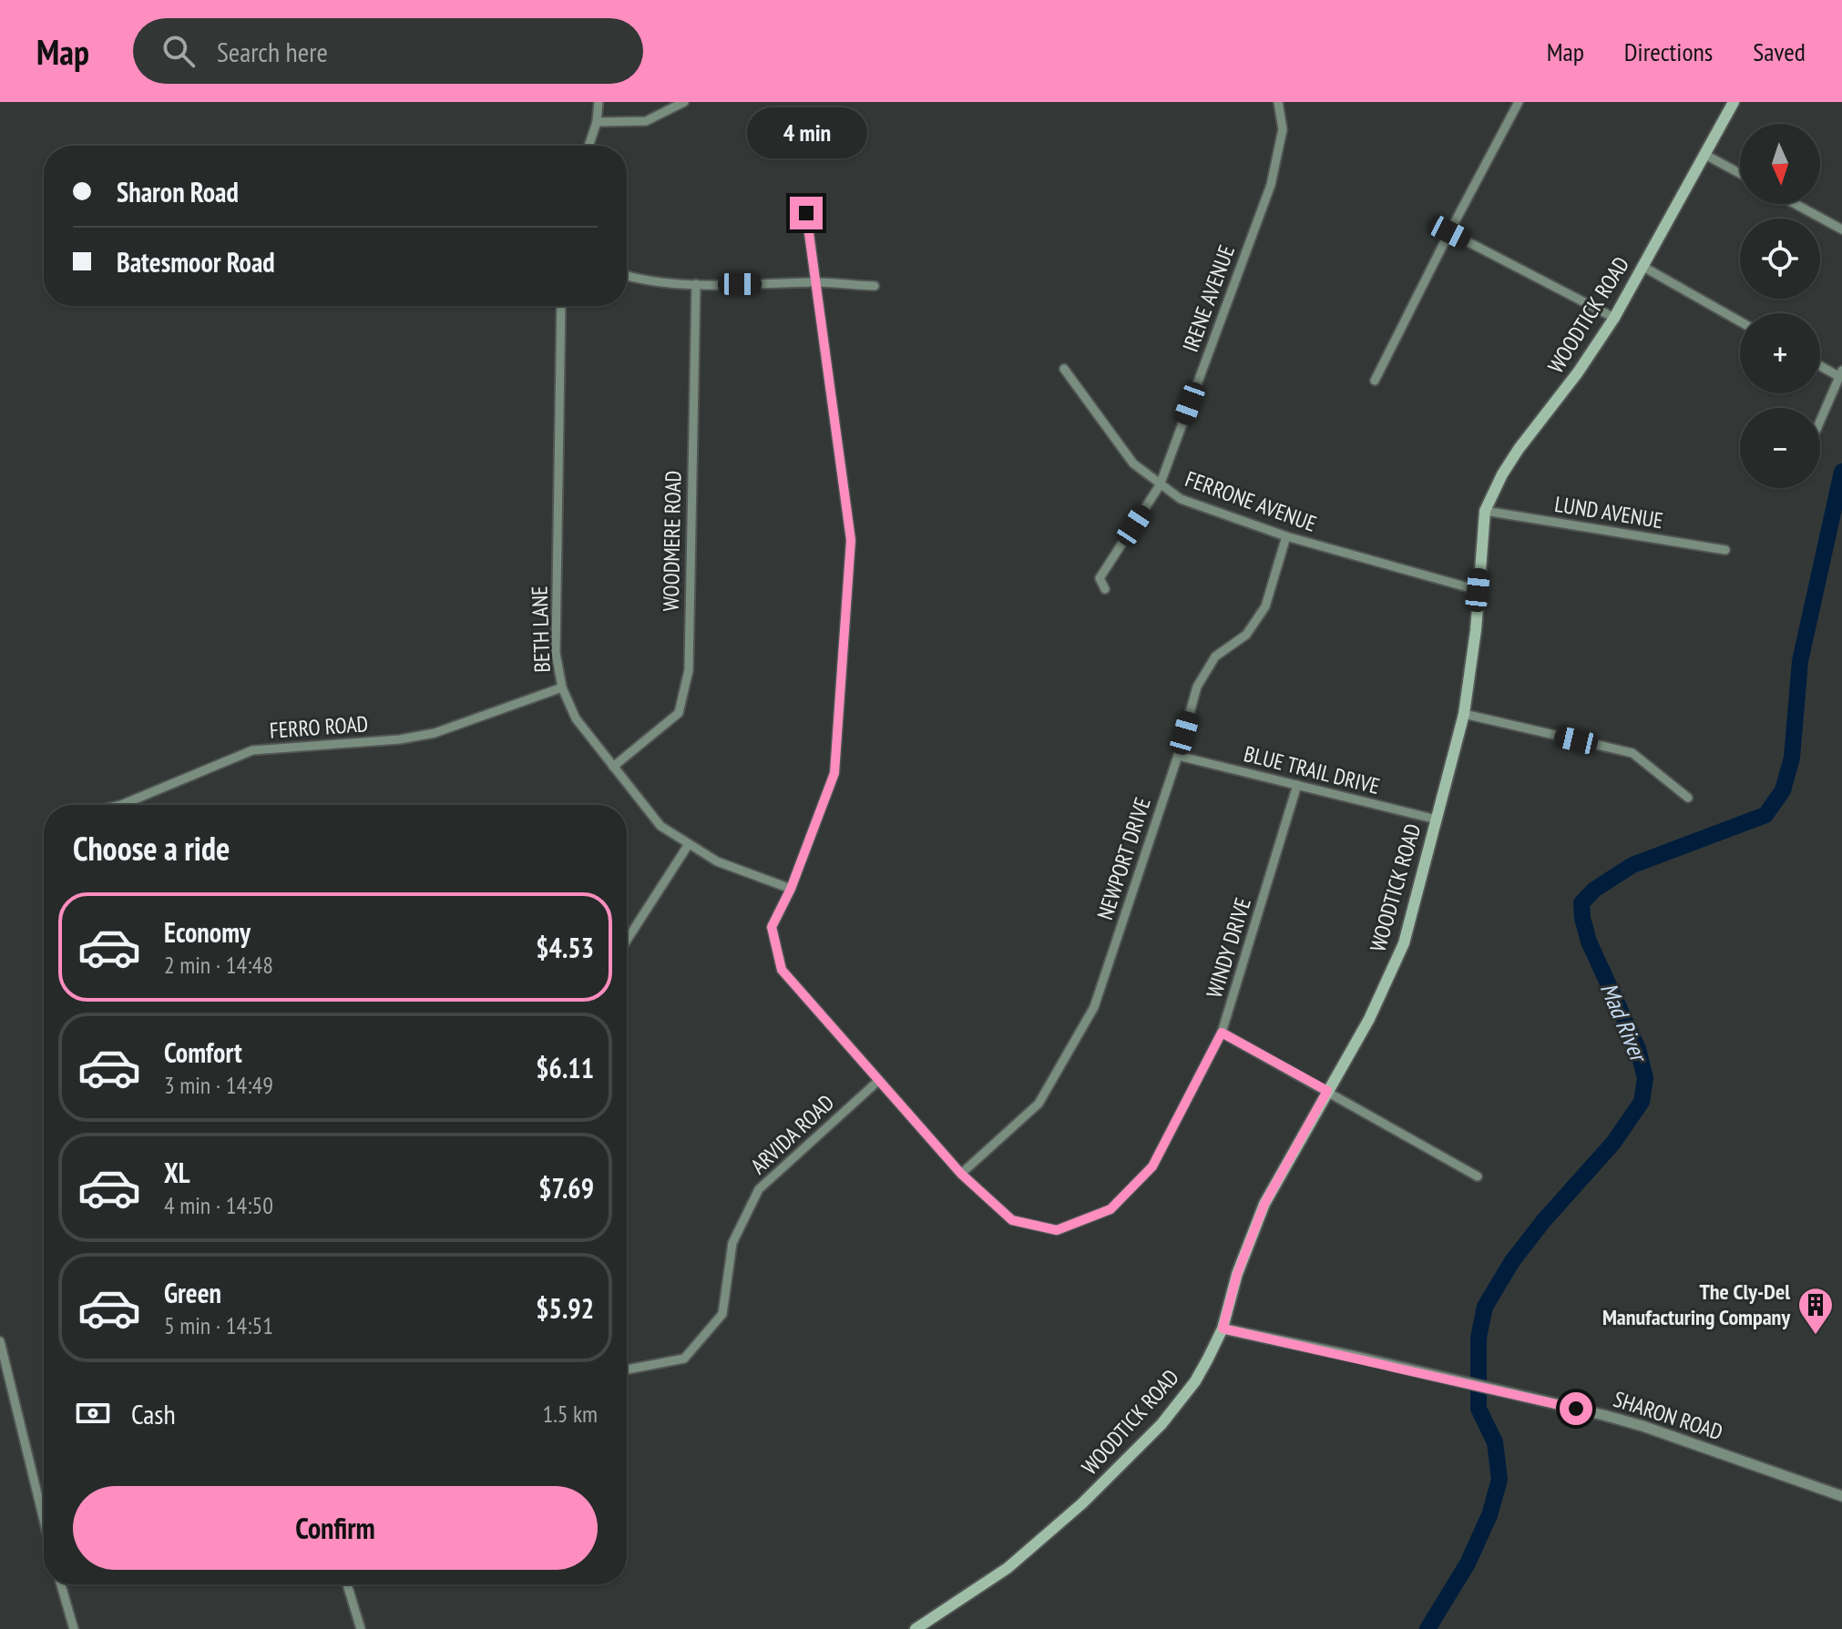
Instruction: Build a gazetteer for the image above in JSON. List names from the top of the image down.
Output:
{
  "streets": {
    "main road": ["WOODTICK ROAD"],
    "street": [
      "IRENE AVENUE",
      "FERRONE AVENUE",
      "LUND AVENUE",
      "WOODMERE ROAD",
      "BETH LANE",
      "FERRO ROAD",
      "BLUE TRAIL DRIVE",
      "NEWPORT DRIVE",
      "WINDY DRIVE",
      "ARVIDA ROAD",
      "SHARON ROAD"
    ]
  },
  "crossings": [
    ["IRENE AVENUE", "FERRONE AVENUE"],
    ["WOODTICK ROAD", "FERRONE AVENUE"],
    ["WOODTICK ROAD", "LUND AVENUE"],
    ["WOODTICK ROAD", "BLUE TRAIL DRIVE"],
    ["WOODTICK ROAD", "SHARON ROAD"],
    ["FERRONE AVENUE", "NEWPORT DRIVE"],
    ["WOODMERE ROAD", "BETH LANE"],
    ["BETH LANE", "FERRO ROAD"],
    ["BETH LANE", "WINDY DRIVE"],
    ["BLUE TRAIL DRIVE", "NEWPORT DRIVE"],
    ["BLUE TRAIL DRIVE", "WINDY DRIVE"],
    ["NEWPORT DRIVE", "WINDY DRIVE"],
    ["WINDY DRIVE", "ARVIDA ROAD"]
  ],
  "water": ["Mad River"],
  "places": {
    "building": ["The Cly-Del Manufacturing Company"]
  },
  "north": "bottom",
  "page": {
    "header": "Map",
    "search": "Search here",
    "nav": ["Map", "Directions", "Saved"],
    "bubble": "4 min",
    "map_buttons": ["+", "−"],
    "banner": ["Sharon Road", "Batesmoor Road"],
    "heading": "Choose a ride",
    "list": [
      {
        "name": "Economy",
        "note": "2 min · 14:48",
        "value": "$4.53"
      },
      {
        "name": "Comfort",
        "note": "3 min · 14:49",
        "value": "$6.11"
      },
      {
        "name": "XL",
        "note": "4 min · 14:50",
        "value": "$7.69"
      },
      {
        "name": "Green",
        "note": "5 min · 14:51",
        "value": "$5.92"
      }
    ],
    "pay": ["Cash", "1.5 km"],
    "buttons": "Confirm"
  }
}
